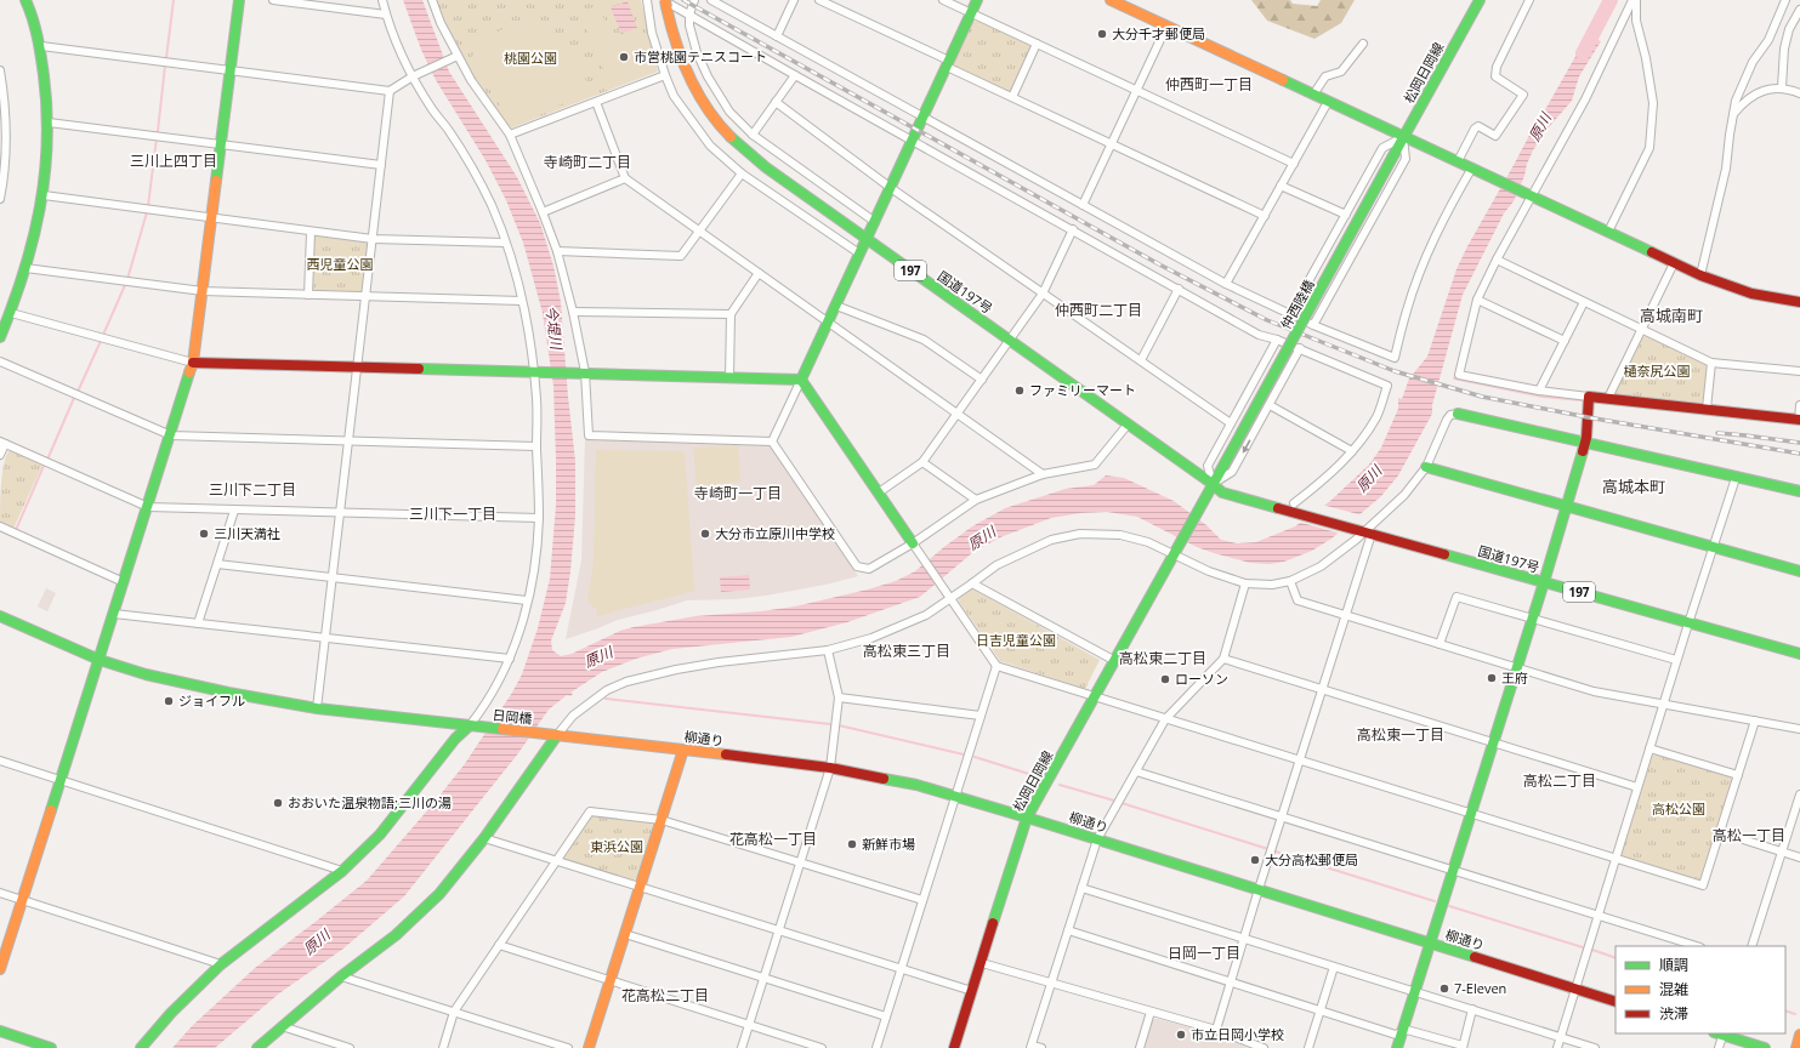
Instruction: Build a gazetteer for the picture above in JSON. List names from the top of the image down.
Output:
{
  "streets": {
    "main road": [
      "松岡日岡線",
      "197",
      "国道197号",
      "仲西陸橋",
      "日岡橋",
      "柳通り"
    ]
  },
  "crossings": [
    ["松岡日岡線", "国道197号"],
    ["松岡日岡線", "仲西陸橋"],
    ["松岡日岡線", "柳通り"],
    ["国道197号", "仲西陸橋"],
    ["日岡橋", "柳通り"]
  ],
  "districts": [
    "仲西町一丁目",
    "三川上四丁目",
    "寺崎町二丁目",
    "仲西町二丁目",
    "高城南町",
    "高城本町",
    "三川下二丁目",
    "寺崎町一丁目",
    "三川下一丁目",
    "高松東三丁目",
    "高松東二丁目",
    "高松東一丁目",
    "高松二丁目",
    "高松一丁目",
    "花高松一丁目",
    "日岡一丁目",
    "花高松二丁目"
  ],
  "water": ["原川", "今堤川"],
  "parks": [
    "桃園公園",
    "西児童公園",
    "樋奈尻公園",
    "日吉児童公園",
    "高松公園",
    "東浜公園"
  ],
  "places": [
    "大分千才郵便局",
    "市営桃園テニスコート",
    "ファミリーマート",
    "三川天満社",
    "大分市立原川中学校",
    "王府",
    "ローソン",
    "ジョイフル",
    "おおいた温泉物語;三川の湯",
    "新鮮市場",
    "大分高松郵便局",
    "7-Eleven",
    "市立日岡小学校"
  ],
  "legend": ["順調", "混雑", "渋滞"]
}
